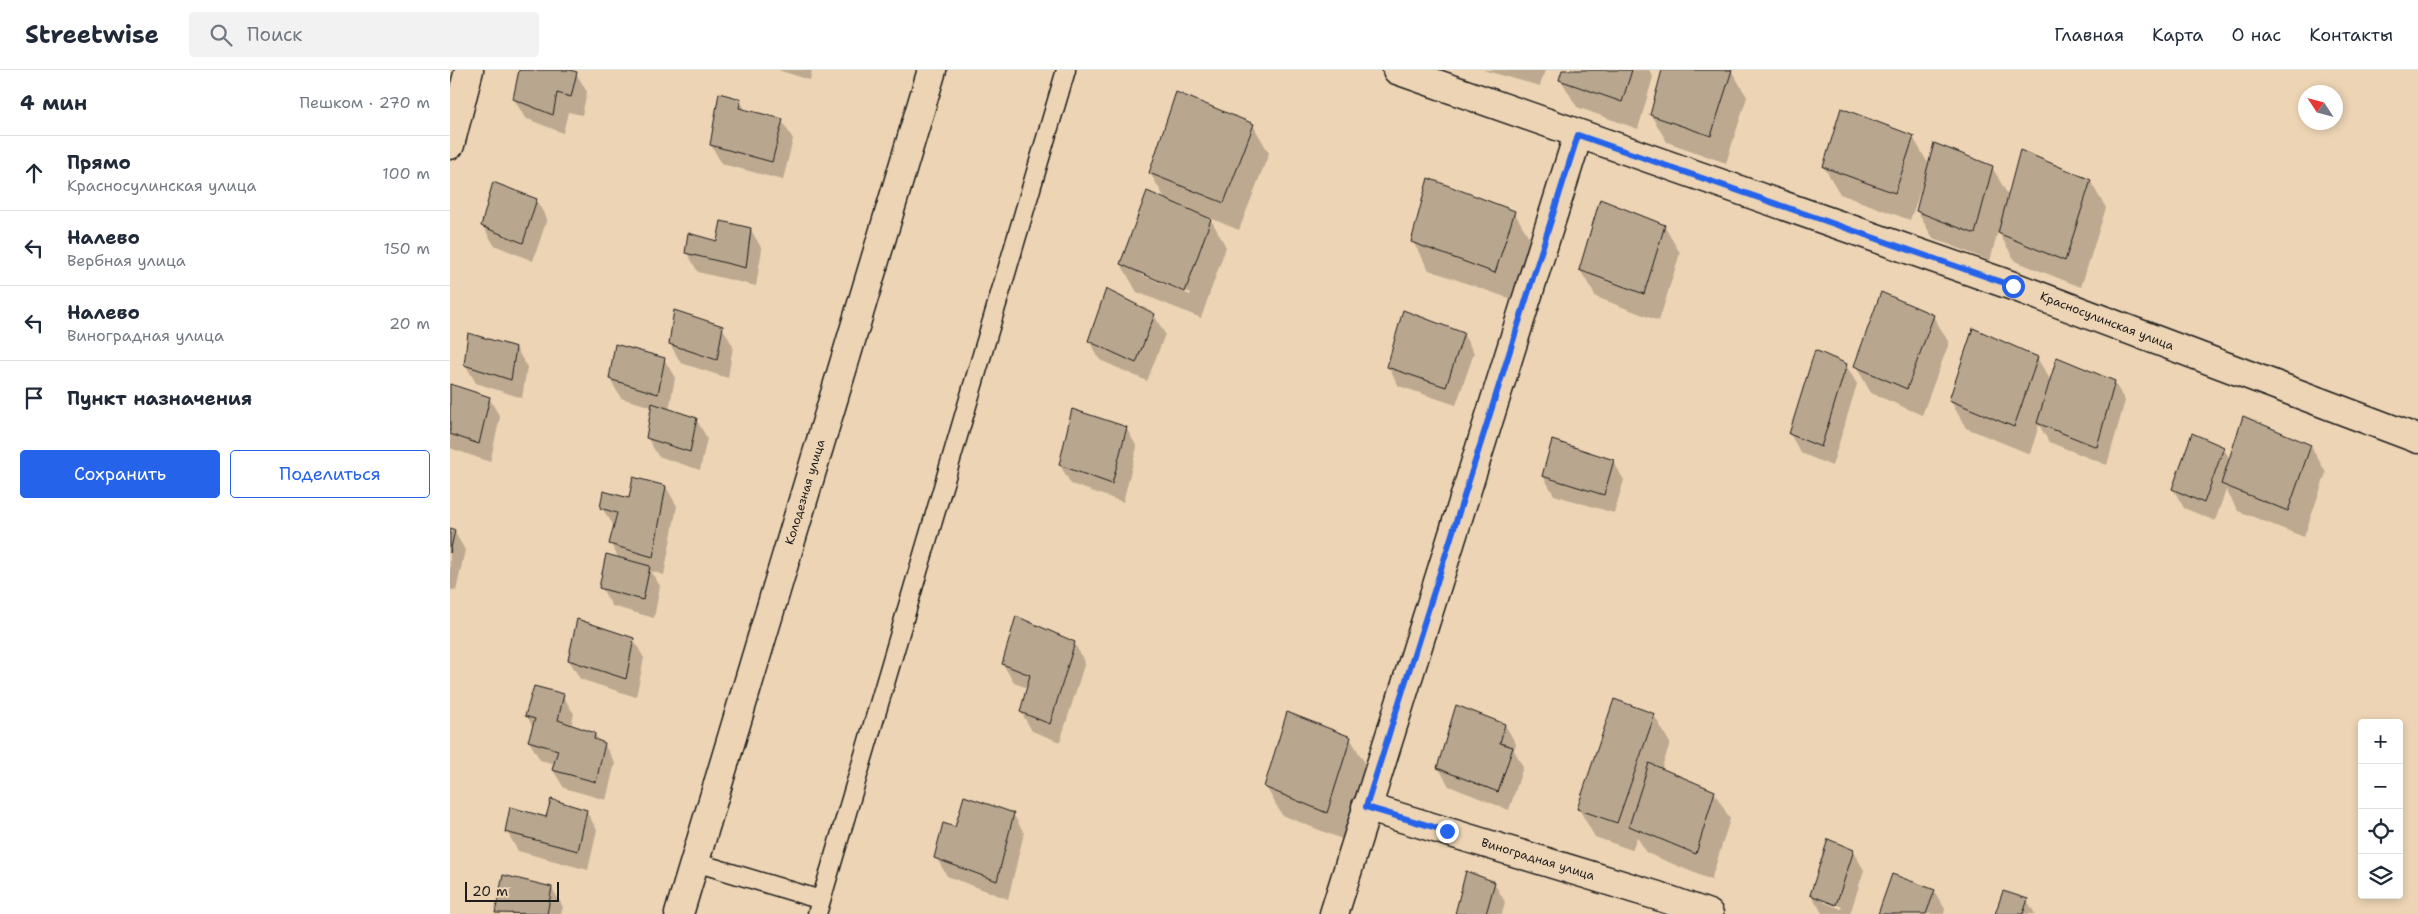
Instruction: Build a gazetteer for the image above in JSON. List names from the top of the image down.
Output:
{
  "streets": {
    "street": ["Красносулинская улица", "Колодезная улица", "Виноградная улица"]
  },
  "scale_bar": "20 m",
  "north": "top left",
  "page": {
    "header": "Streetwise",
    "search": "Поиск",
    "nav": [
      "Главная",
      "Карта",
      "О нас",
      "Контакты"
    ],
    "heading": ["4 мин", "Пешком · 270 m"],
    "list": [
      ["Прямо", "Красносулинская улица", "100 m"],
      ["Налево", "Вербная улица", "150 m"],
      ["Налево", "Виноградная улица", "20 m"],
      "Пункт назначения"
    ],
    "buttons": ["Сохранить", "Поделиться"],
    "map_buttons": ["+", "−"],
    "scale": "20 m"
  }
}
